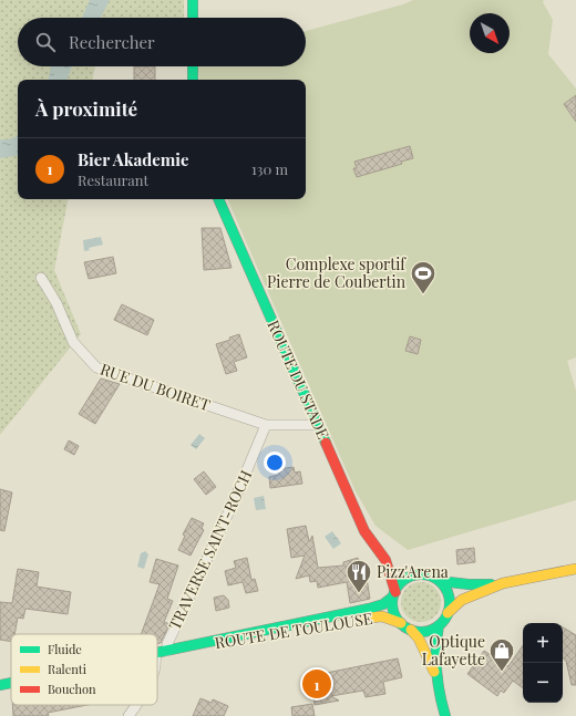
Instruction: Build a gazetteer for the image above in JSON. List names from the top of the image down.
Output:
{
  "streets": {
    "main road": ["ROUTE DU STADE", "ROUTE DE TOULOUSE"],
    "street": ["RUE DU BOIRET", "TRAVERSE SAINT-ROCH"]
  },
  "crossings": [
    ["ROUTE DU STADE", "RUE DU BOIRET"],
    ["ROUTE DU STADE", "ROUTE DE TOULOUSE"],
    ["RUE DU BOIRET", "TRAVERSE SAINT-ROCH"],
    ["TRAVERSE SAINT-ROCH", "ROUTE DE TOULOUSE"]
  ],
  "places": {
    "sports": ["Complexe sportif Pierre de Coubertin"],
    "restaurant": ["Pizz'Arena"],
    "shop": ["Optique Lafayette"]
  },
  "legend": ["Fluide", "Ralenti", "Bouchon"],
  "north": "bottom right",
  "page": {
    "search": "Rechercher",
    "heading": "À proximité",
    "list": [
      {
        "mark": "1",
        "name": "Bier Akademie",
        "note": "Restaurant",
        "value": "130 m"
      }
    ],
    "map_buttons": ["+", "−"],
    "pins": "1"
  }
}
